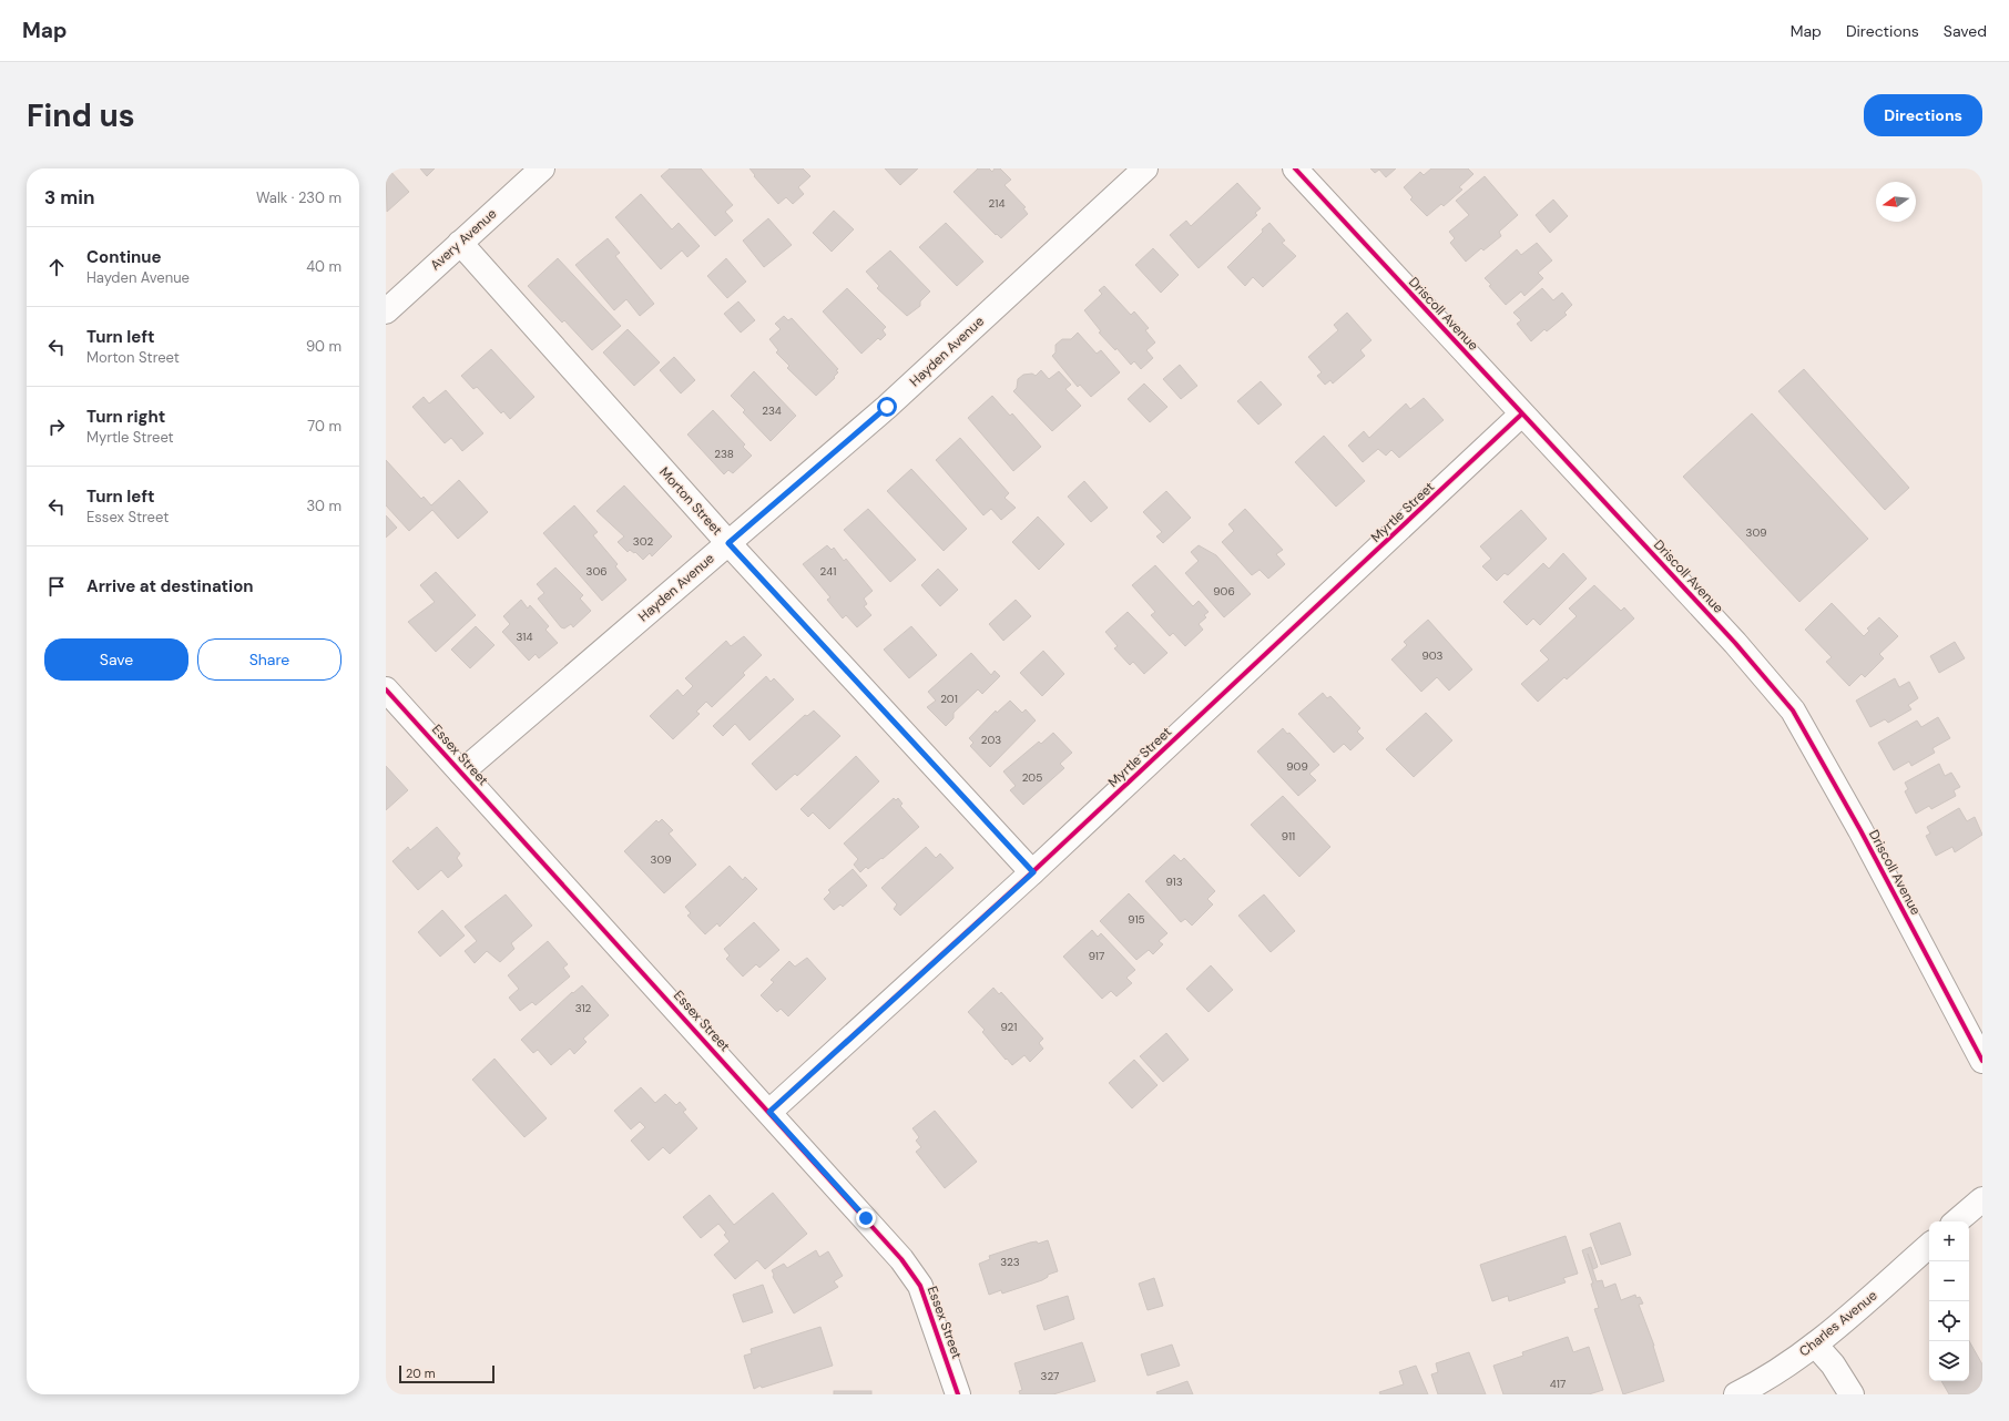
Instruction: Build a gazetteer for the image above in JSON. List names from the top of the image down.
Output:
{
  "streets": {
    "street": [
      "Avery Avenue",
      "Driscoll Avenue",
      "Hayden Avenue",
      "Morton Street",
      "Myrtle Street",
      "Essex Street",
      "Charles Avenue"
    ]
  },
  "crossings": [
    ["Avery Avenue", "Morton Street"],
    ["Driscoll Avenue", "Myrtle Street"],
    ["Hayden Avenue", "Morton Street"],
    ["Hayden Avenue", "Essex Street"],
    ["Morton Street", "Myrtle Street"],
    ["Myrtle Street", "Essex Street"]
  ],
  "house_numbers": [
    "214",
    "234",
    "238",
    "309",
    "302",
    "306",
    "241",
    "906",
    "314",
    "903",
    "201",
    "203",
    "909",
    "205",
    "911",
    "309",
    "913",
    "915",
    "917",
    "312",
    "921",
    "323",
    "327",
    "417"
  ],
  "scale_bar": "20 m",
  "north": "left",
  "page": {
    "header": "Map",
    "nav": ["Map", "Directions", "Saved"],
    "buttons": [
      "Directions",
      ["Save", "Share"]
    ],
    "title": "Find us",
    "heading": ["3 min", "Walk · 230 m"],
    "list": [
      ["Continue", "Hayden Avenue", "40 m"],
      ["Turn left", "Morton Street", "90 m"],
      ["Turn right", "Myrtle Street", "70 m"],
      ["Turn left", "Essex Street", "30 m"],
      "Arrive at destination"
    ],
    "map_buttons": ["+", "−"],
    "scale": "20 m"
  }
}
